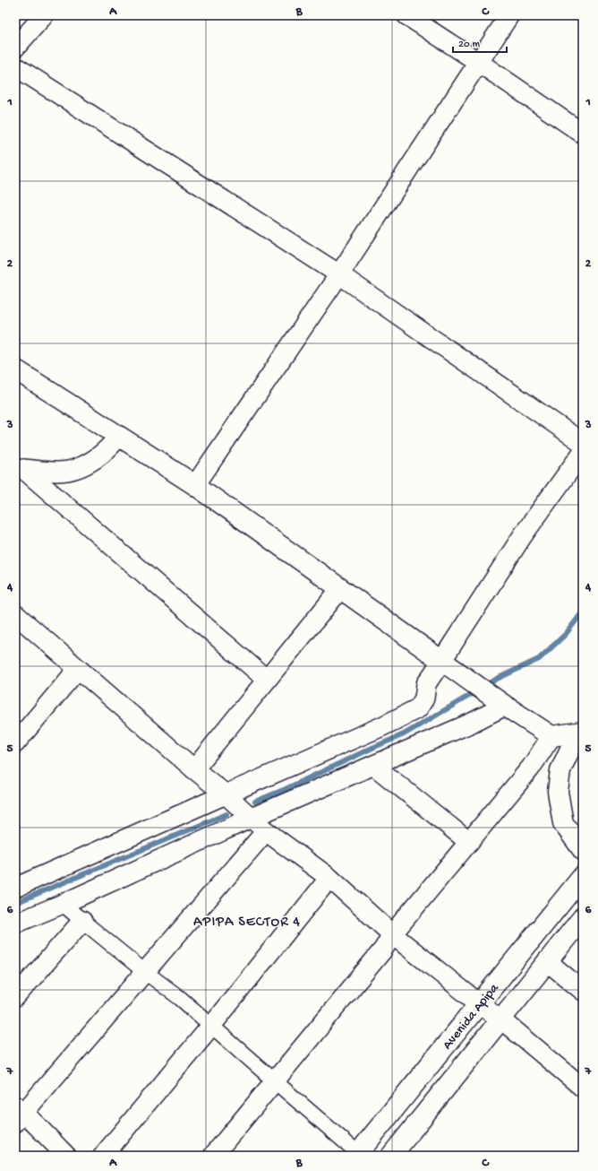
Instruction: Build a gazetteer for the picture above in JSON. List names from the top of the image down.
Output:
{
  "streets": {
    "street": ["Avenida Apipa"]
  },
  "districts": ["APIPA SECTOR 4"],
  "scale_bar": "20 m",
  "grid": {
    "columns": ["A", "B", "C"],
    "rows": [
      "1",
      "2",
      "3",
      "4",
      "5",
      "6",
      "7"
    ]
  }
}
